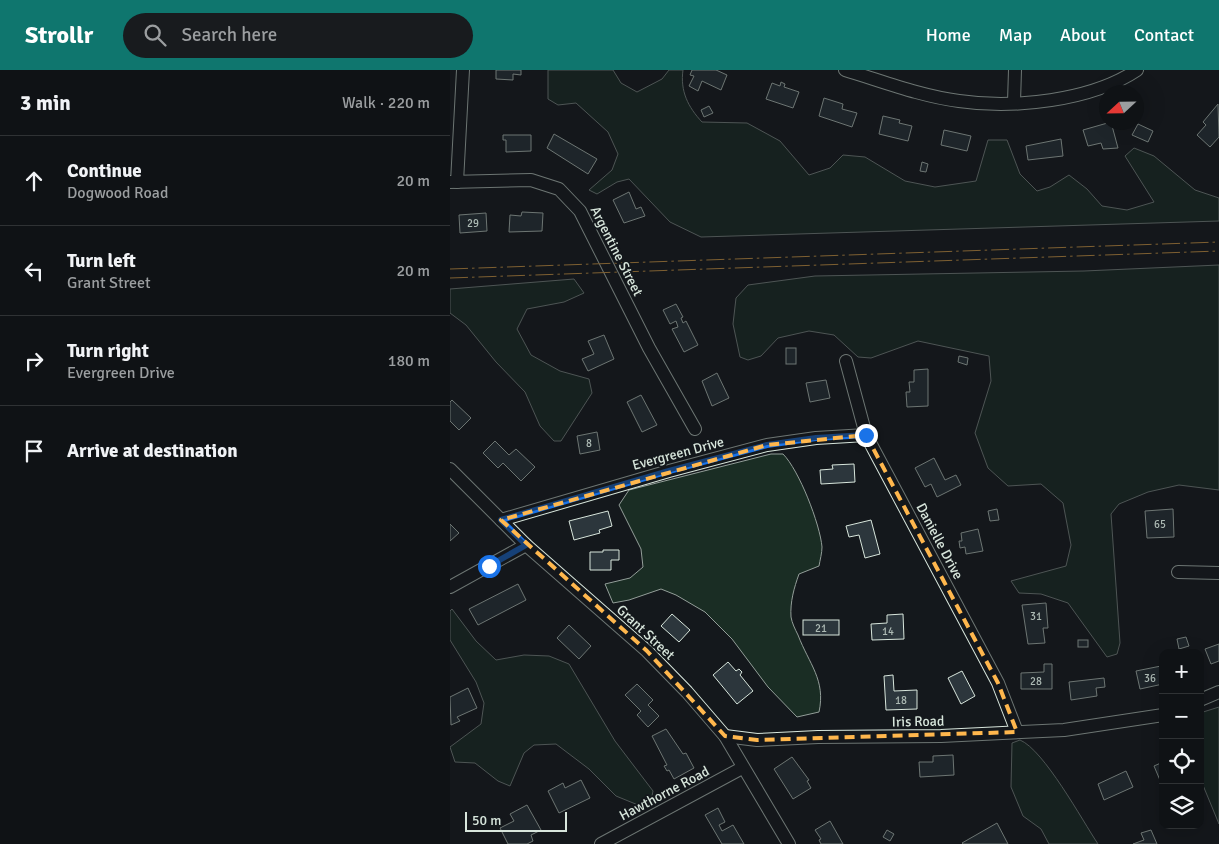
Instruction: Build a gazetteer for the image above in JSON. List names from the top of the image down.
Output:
{
  "streets": {
    "street": [
      "Argentine Street",
      "Evergreen Drive",
      "Danielle Drive",
      "Grant Street",
      "Iris Road",
      "Hawthorne Road"
    ]
  },
  "crossings": [
    ["Evergreen Drive", "Danielle Drive"],
    ["Evergreen Drive", "Grant Street"],
    ["Danielle Drive", "Iris Road"],
    ["Grant Street", "Iris Road"],
    ["Grant Street", "Hawthorne Road"]
  ],
  "house_numbers": [
    "29",
    "8",
    "65",
    "31",
    "21",
    "14",
    "36",
    "28",
    "18"
  ],
  "scale_bar": "50 m",
  "north": "left",
  "page": {
    "header": "Strollr",
    "search": "Search here",
    "nav": [
      "Home",
      "Map",
      "About",
      "Contact"
    ],
    "heading": ["3 min", "Walk · 220 m"],
    "list": [
      ["Continue", "Dogwood Road", "20 m"],
      ["Turn left", "Grant Street", "20 m"],
      ["Turn right", "Evergreen Drive", "180 m"],
      "Arrive at destination"
    ],
    "map_buttons": ["+", "−"],
    "scale": "50 m"
  }
}
